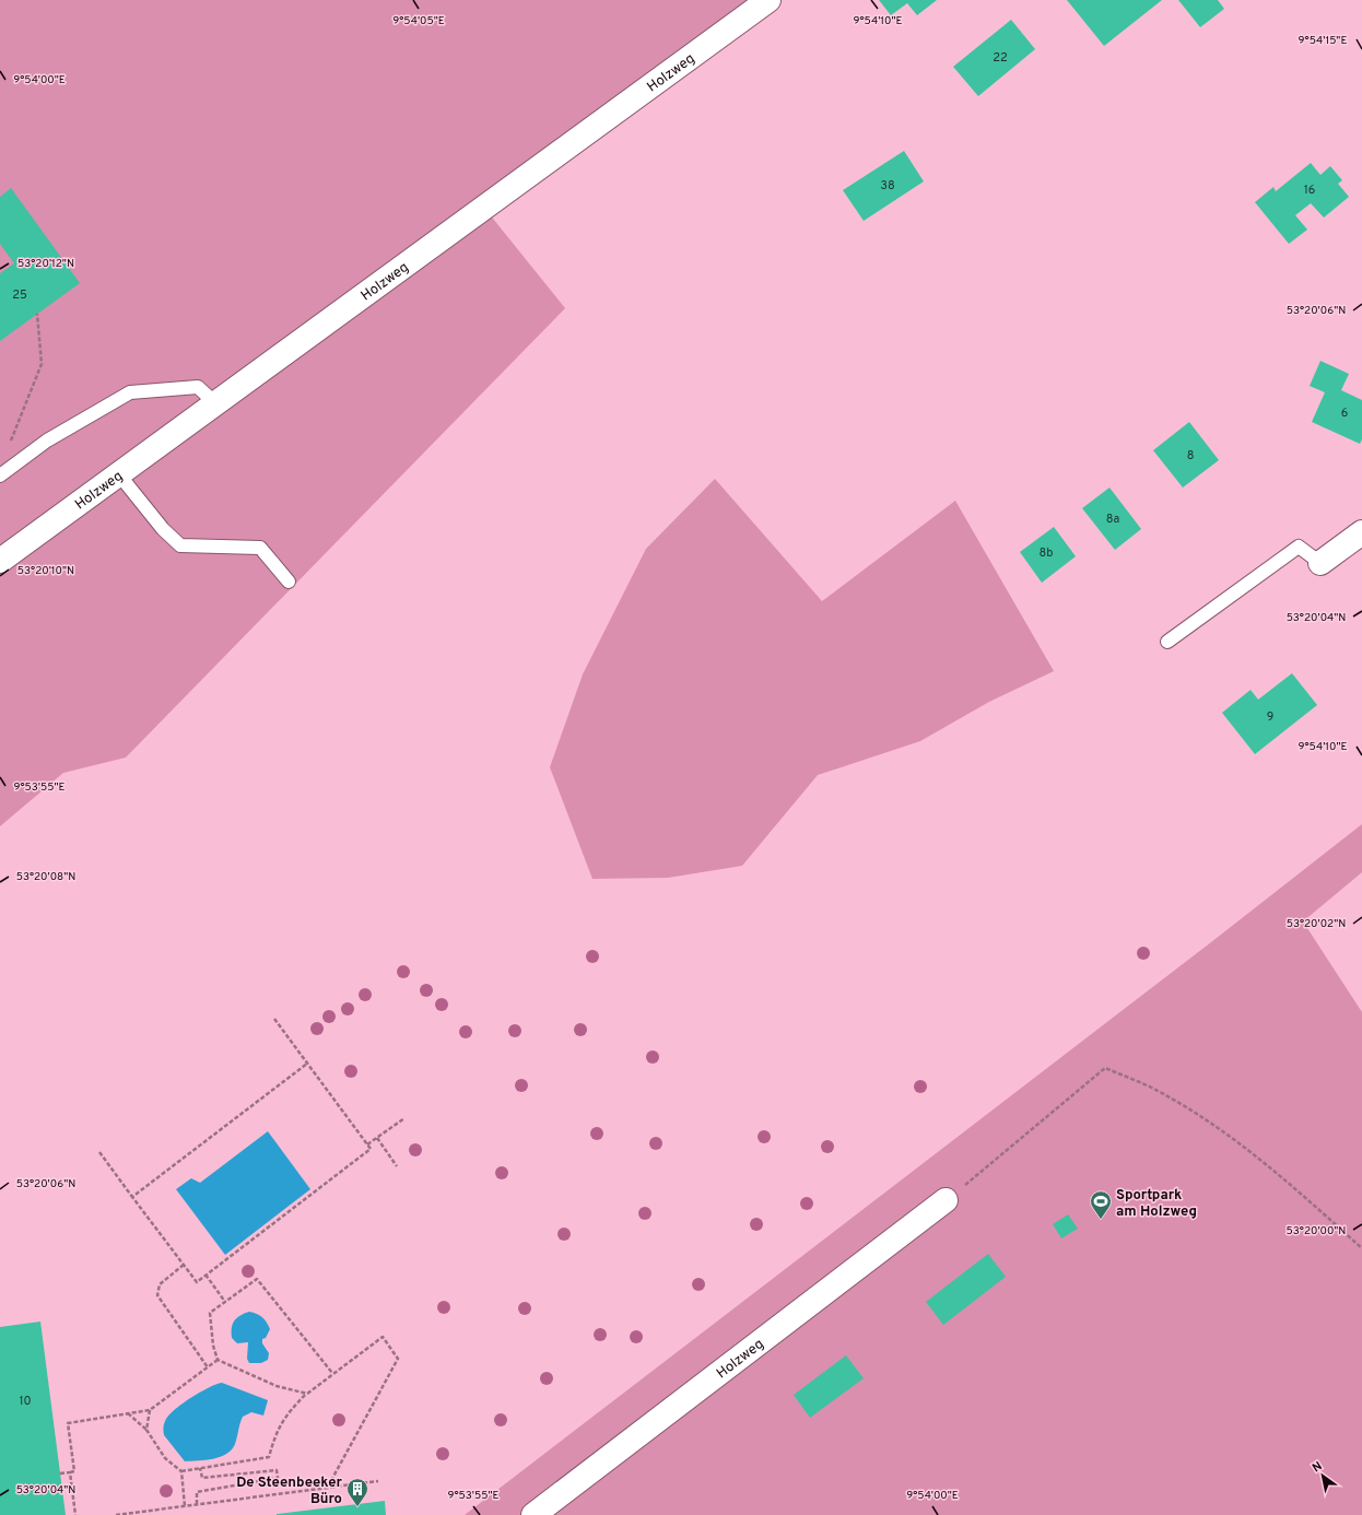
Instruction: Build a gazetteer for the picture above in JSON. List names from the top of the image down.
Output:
{
  "streets": {
    "street": ["Holzweg"]
  },
  "places": {
    "sports": ["Sportpark am Holzweg"],
    "building": ["De Steenbeeker Büro"]
  },
  "house_numbers": [
    "22",
    "38",
    "16",
    "25",
    "6",
    "8",
    "8a",
    "8b",
    "9",
    "10"
  ],
  "north": "top left",
  "coordinates": [
    "9°54'05\"E",
    "9°54'10\"E",
    "9°54'15\"E",
    "9°54'00\"E",
    "53°20'12\"N",
    "53°20'06\"N",
    "53°20'10\"N",
    "53°20'04\"N",
    "9°53'55\"E",
    "53°20'08\"N",
    "53°20'02\"N",
    "53°20'00\"N"
  ]
}
